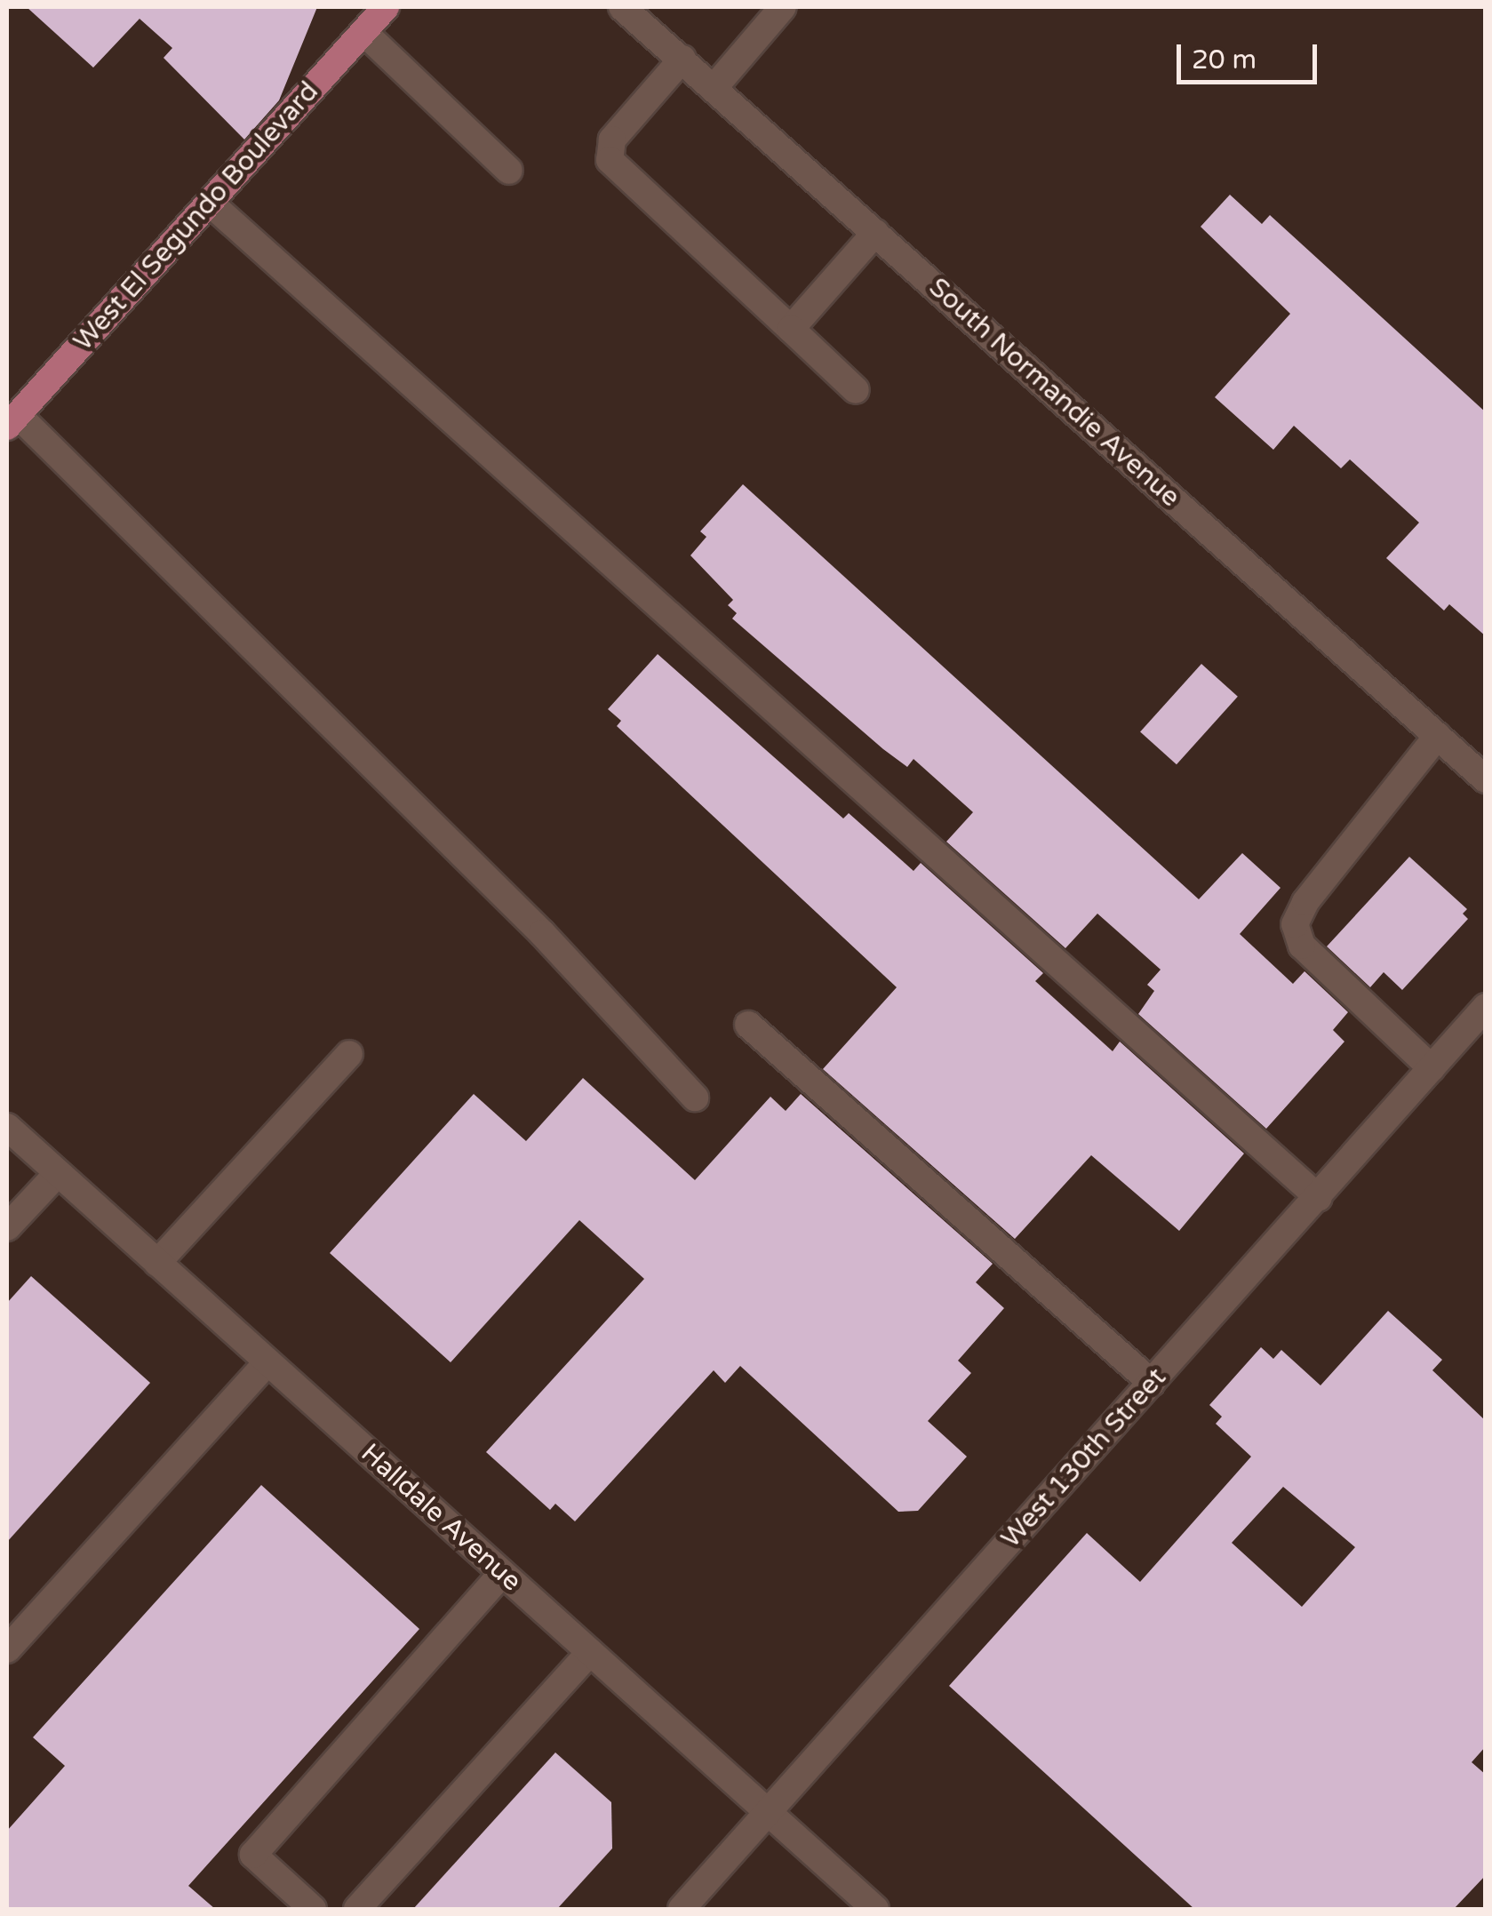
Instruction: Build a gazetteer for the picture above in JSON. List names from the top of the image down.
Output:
{
  "streets": {
    "main road": ["West El Segundo Boulevard"],
    "street": ["South Normandie Avenue", "West 130th Street", "Halldale Avenue"]
  },
  "crossings": [
    ["West 130th Street", "Halldale Avenue"]
  ],
  "scale_bar": "20 m"
}
